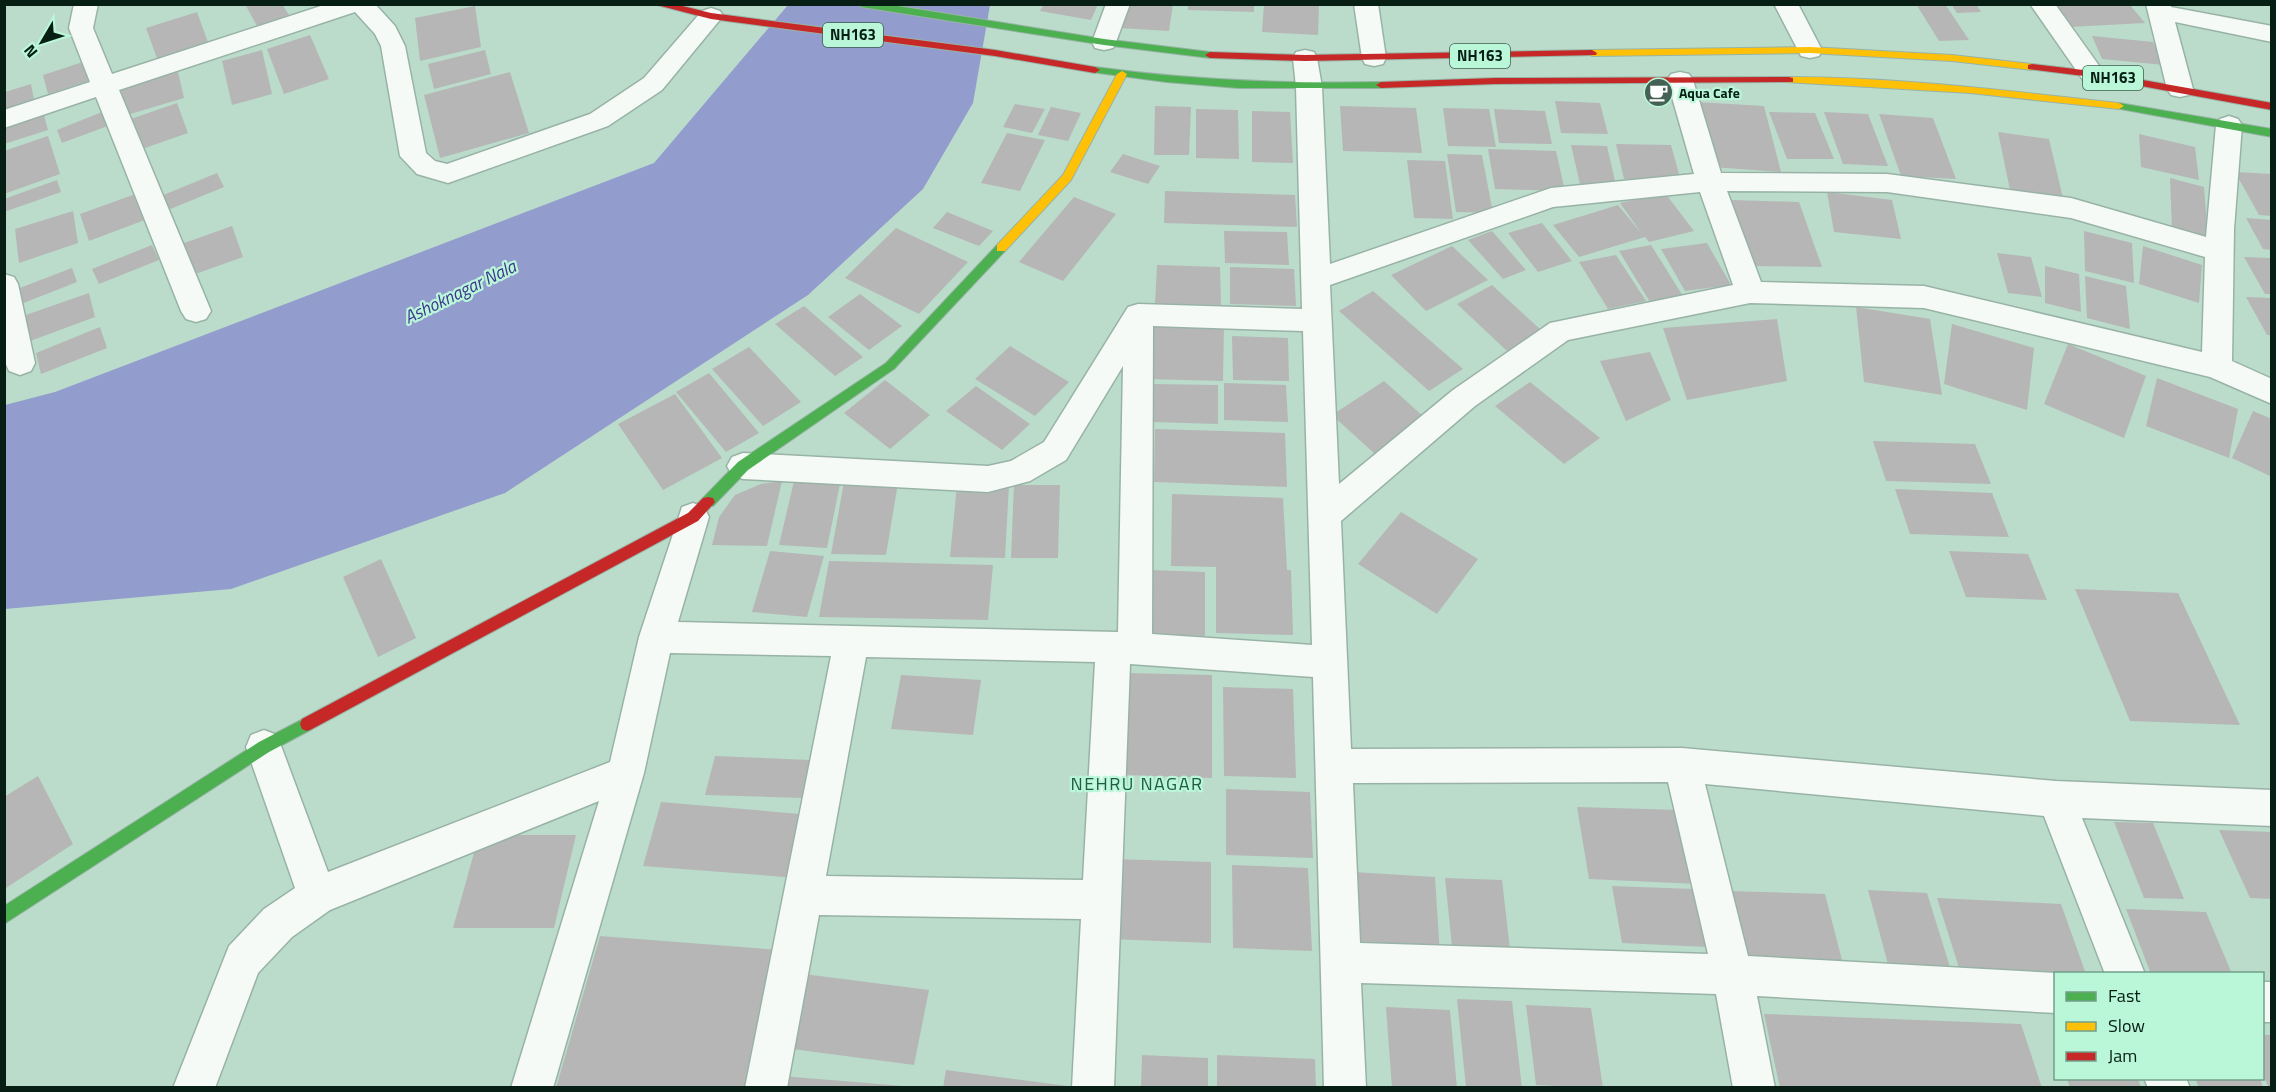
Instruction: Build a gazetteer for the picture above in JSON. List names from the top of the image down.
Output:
{
  "streets": {
    "main road": ["NH163"]
  },
  "districts": ["NEHRU NAGAR"],
  "water": ["Ashoknagar Nala"],
  "places": {
    "cafe": ["Aqua Cafe"]
  },
  "legend": ["Fast", "Slow", "Jam"],
  "north": "bottom left"
}
